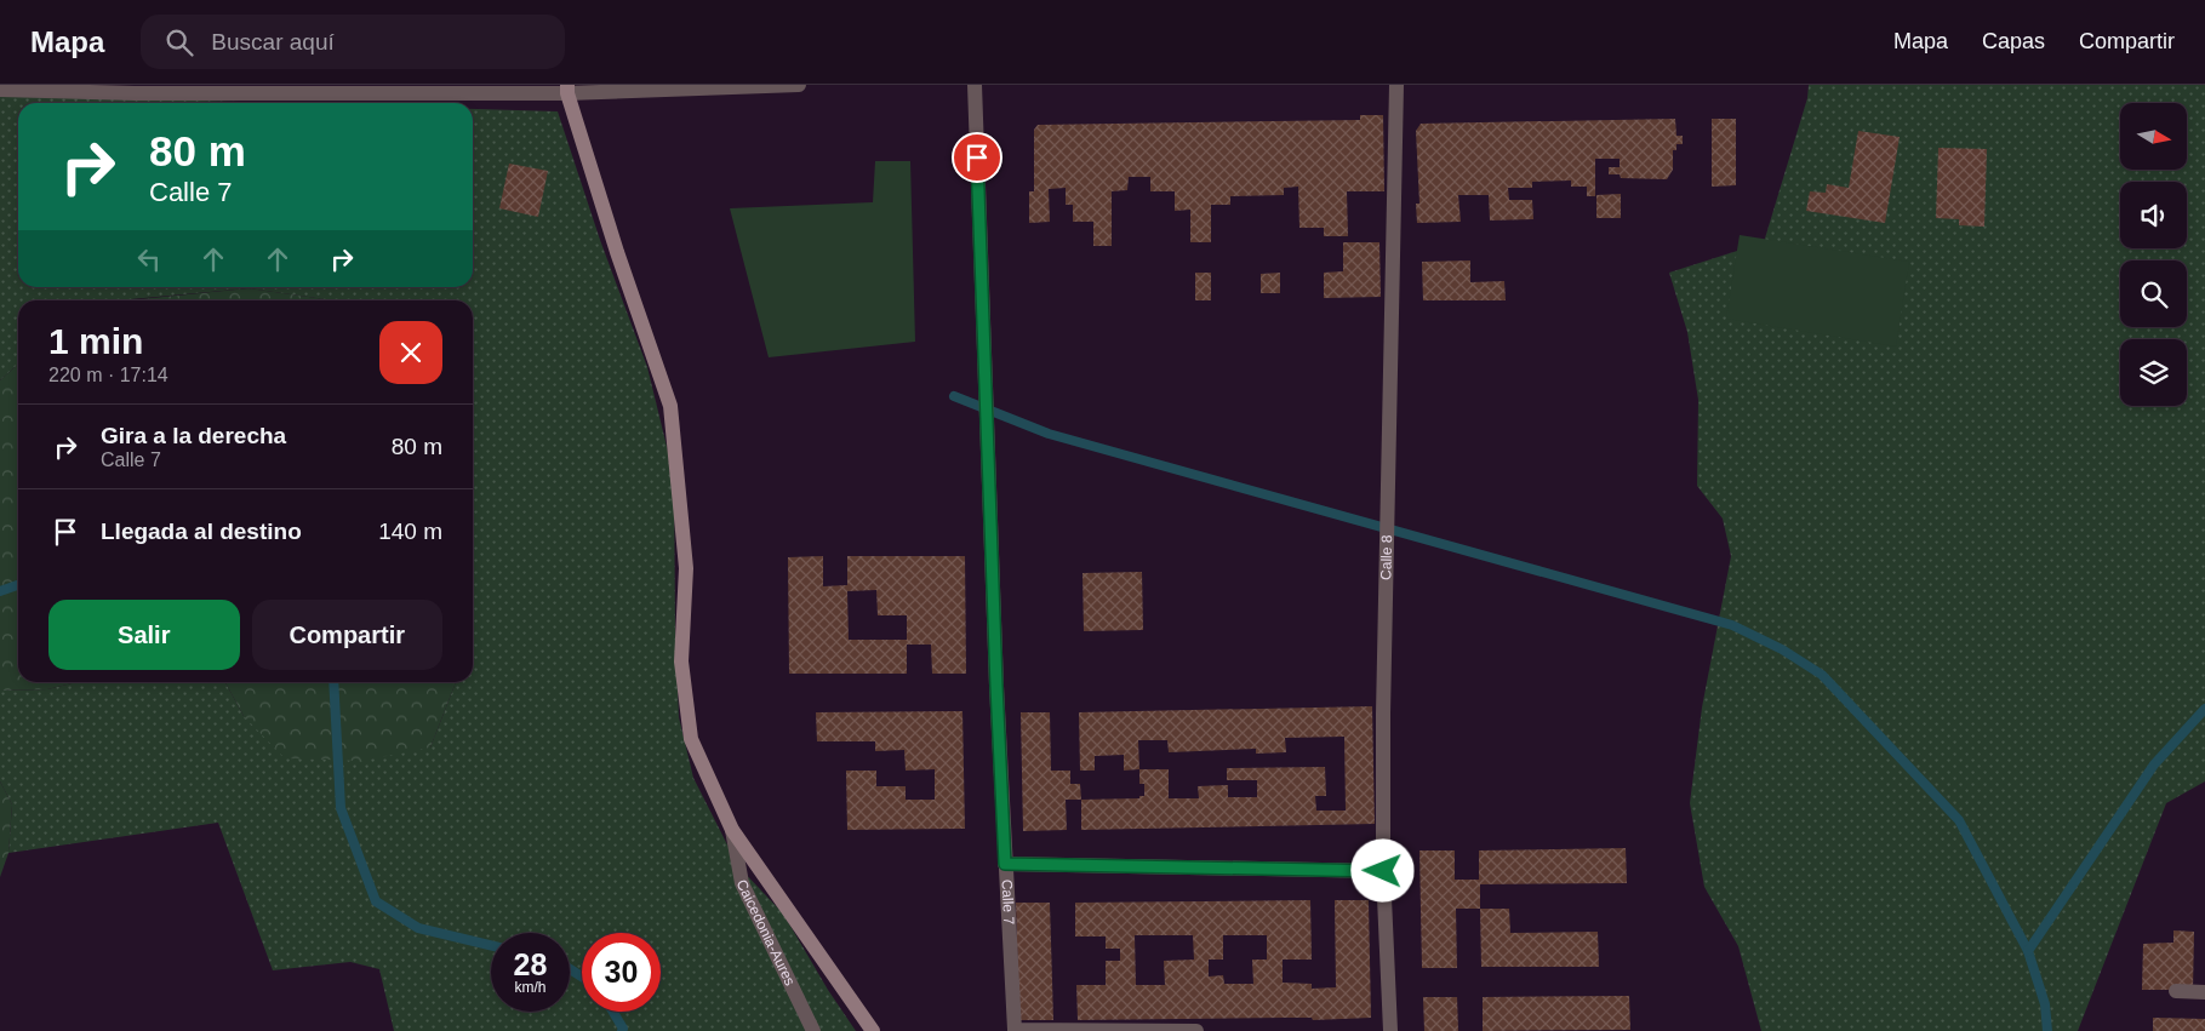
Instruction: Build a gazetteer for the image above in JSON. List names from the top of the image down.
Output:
{
  "streets": {
    "street": ["Calle 8", "Calle 7", "Caicedonia-Aures"]
  },
  "north": "right",
  "page": {
    "header": "Mapa",
    "search": "Buscar aquí",
    "nav": ["Mapa", "Capas", "Compartir"],
    "turn": ["80 m", "Calle 7"],
    "heading": ["1 min", "220 m · 17:14"],
    "list": [
      {
        "name": "Gira a la derecha",
        "note": "Calle 7",
        "value": "80 m"
      },
      {
        "name": "Llegada al destino",
        "value": "140 m"
      }
    ],
    "buttons": ["Salir", "Compartir"],
    "speed": "28 km/h",
    "limit": "30"
  }
}
